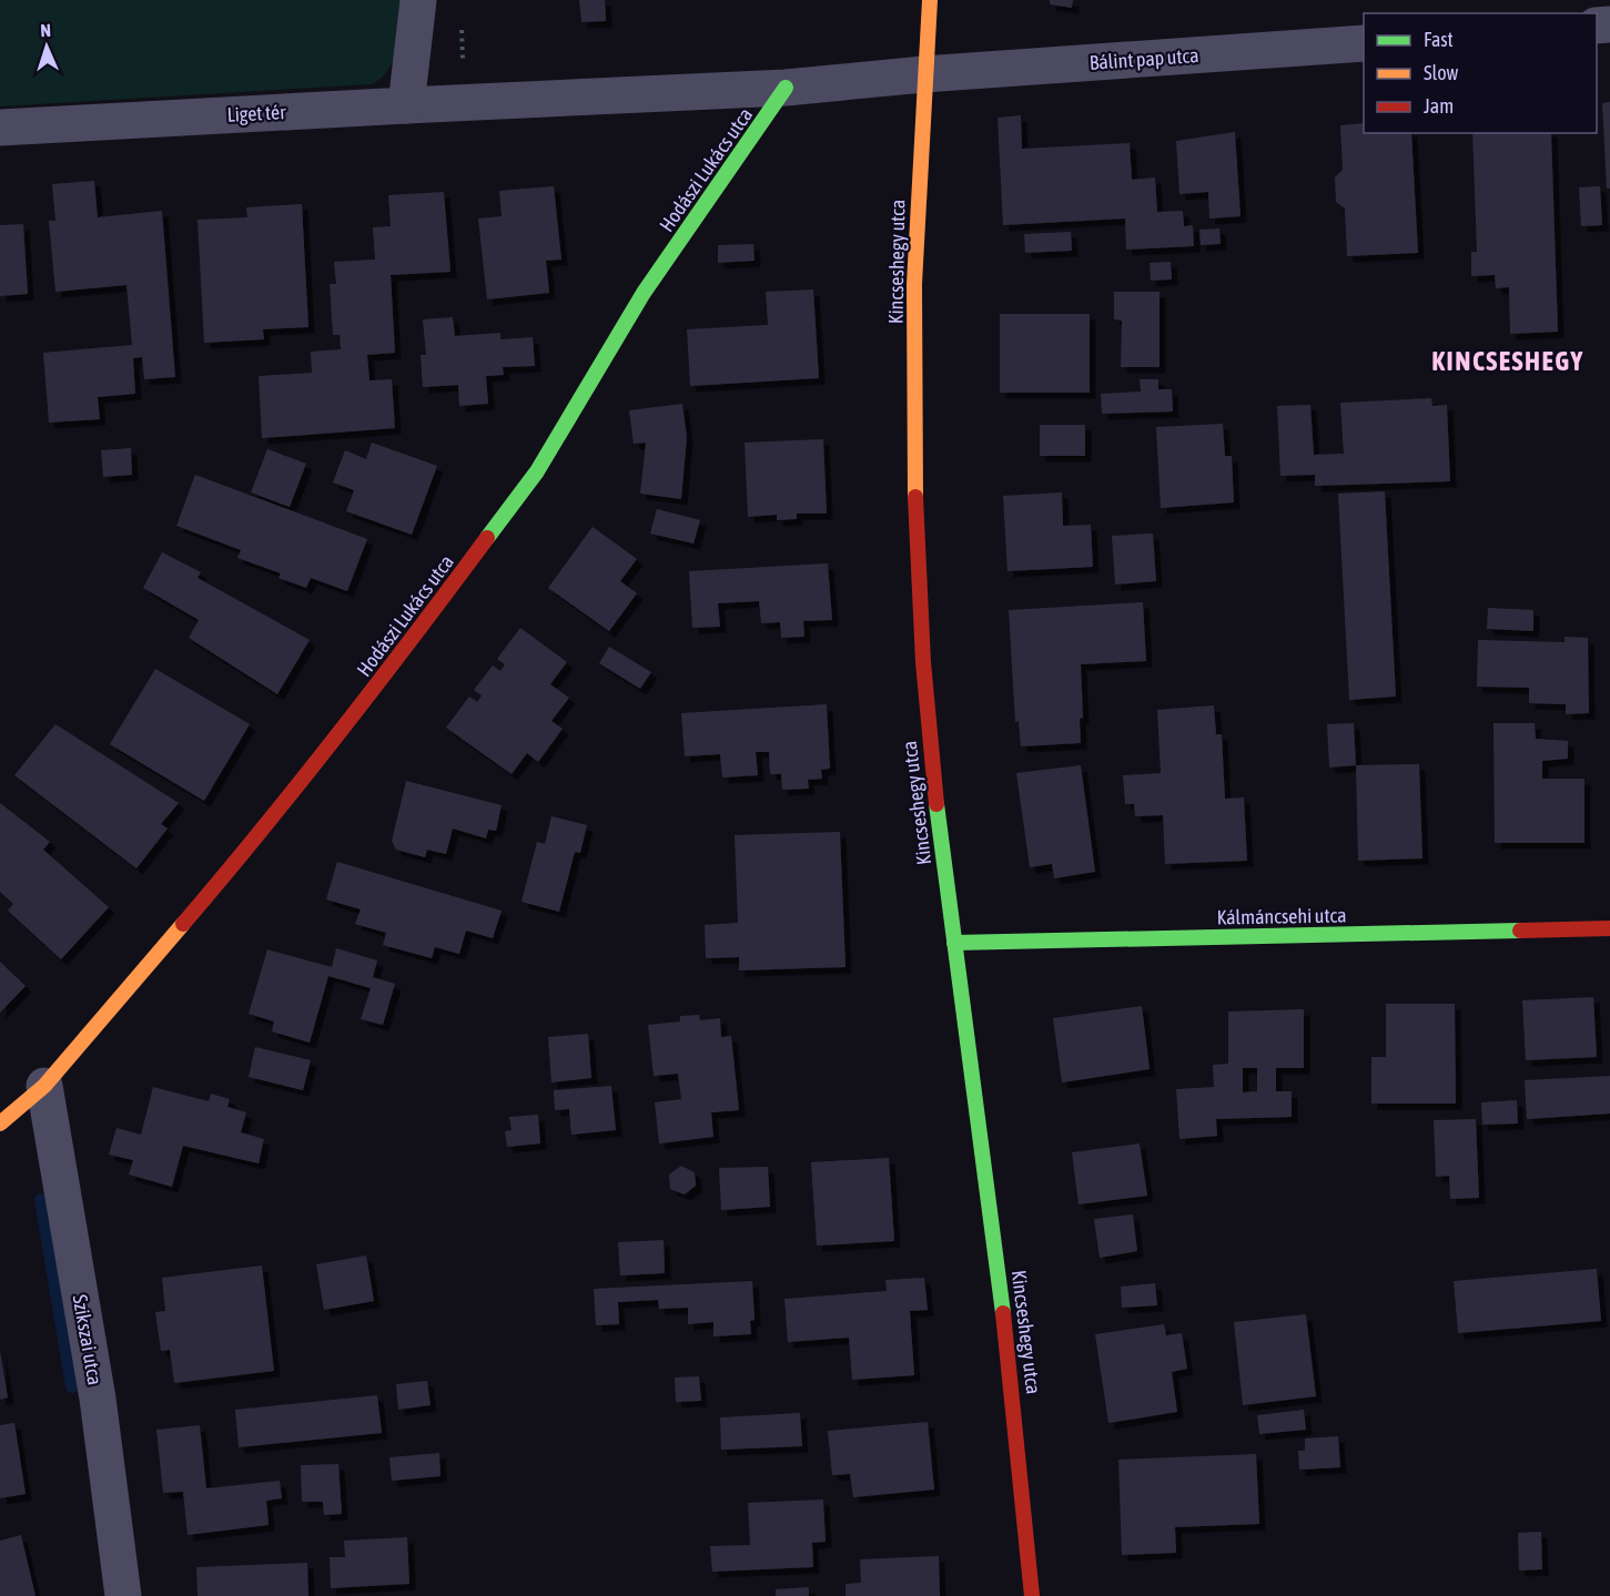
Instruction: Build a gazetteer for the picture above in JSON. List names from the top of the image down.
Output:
{
  "streets": {
    "street": [
      "Bálint pap utca",
      "Liget tér",
      "Hodászi Lukács utca",
      "Kincseshegy utca",
      "Kálmáncsehi utca",
      "Szikszai utca"
    ]
  },
  "crossings": [
    ["Bálint pap utca", "Liget tér"],
    ["Bálint pap utca", "Hodászi Lukács utca"],
    ["Bálint pap utca", "Kincseshegy utca"],
    ["Liget tér", "Hodászi Lukács utca"],
    ["Hodászi Lukács utca", "Szikszai utca"],
    ["Kincseshegy utca", "Kálmáncsehi utca"]
  ],
  "districts": ["KINCSESHEGY"],
  "legend": ["Fast", "Slow", "Jam"],
  "north": "top"
}
